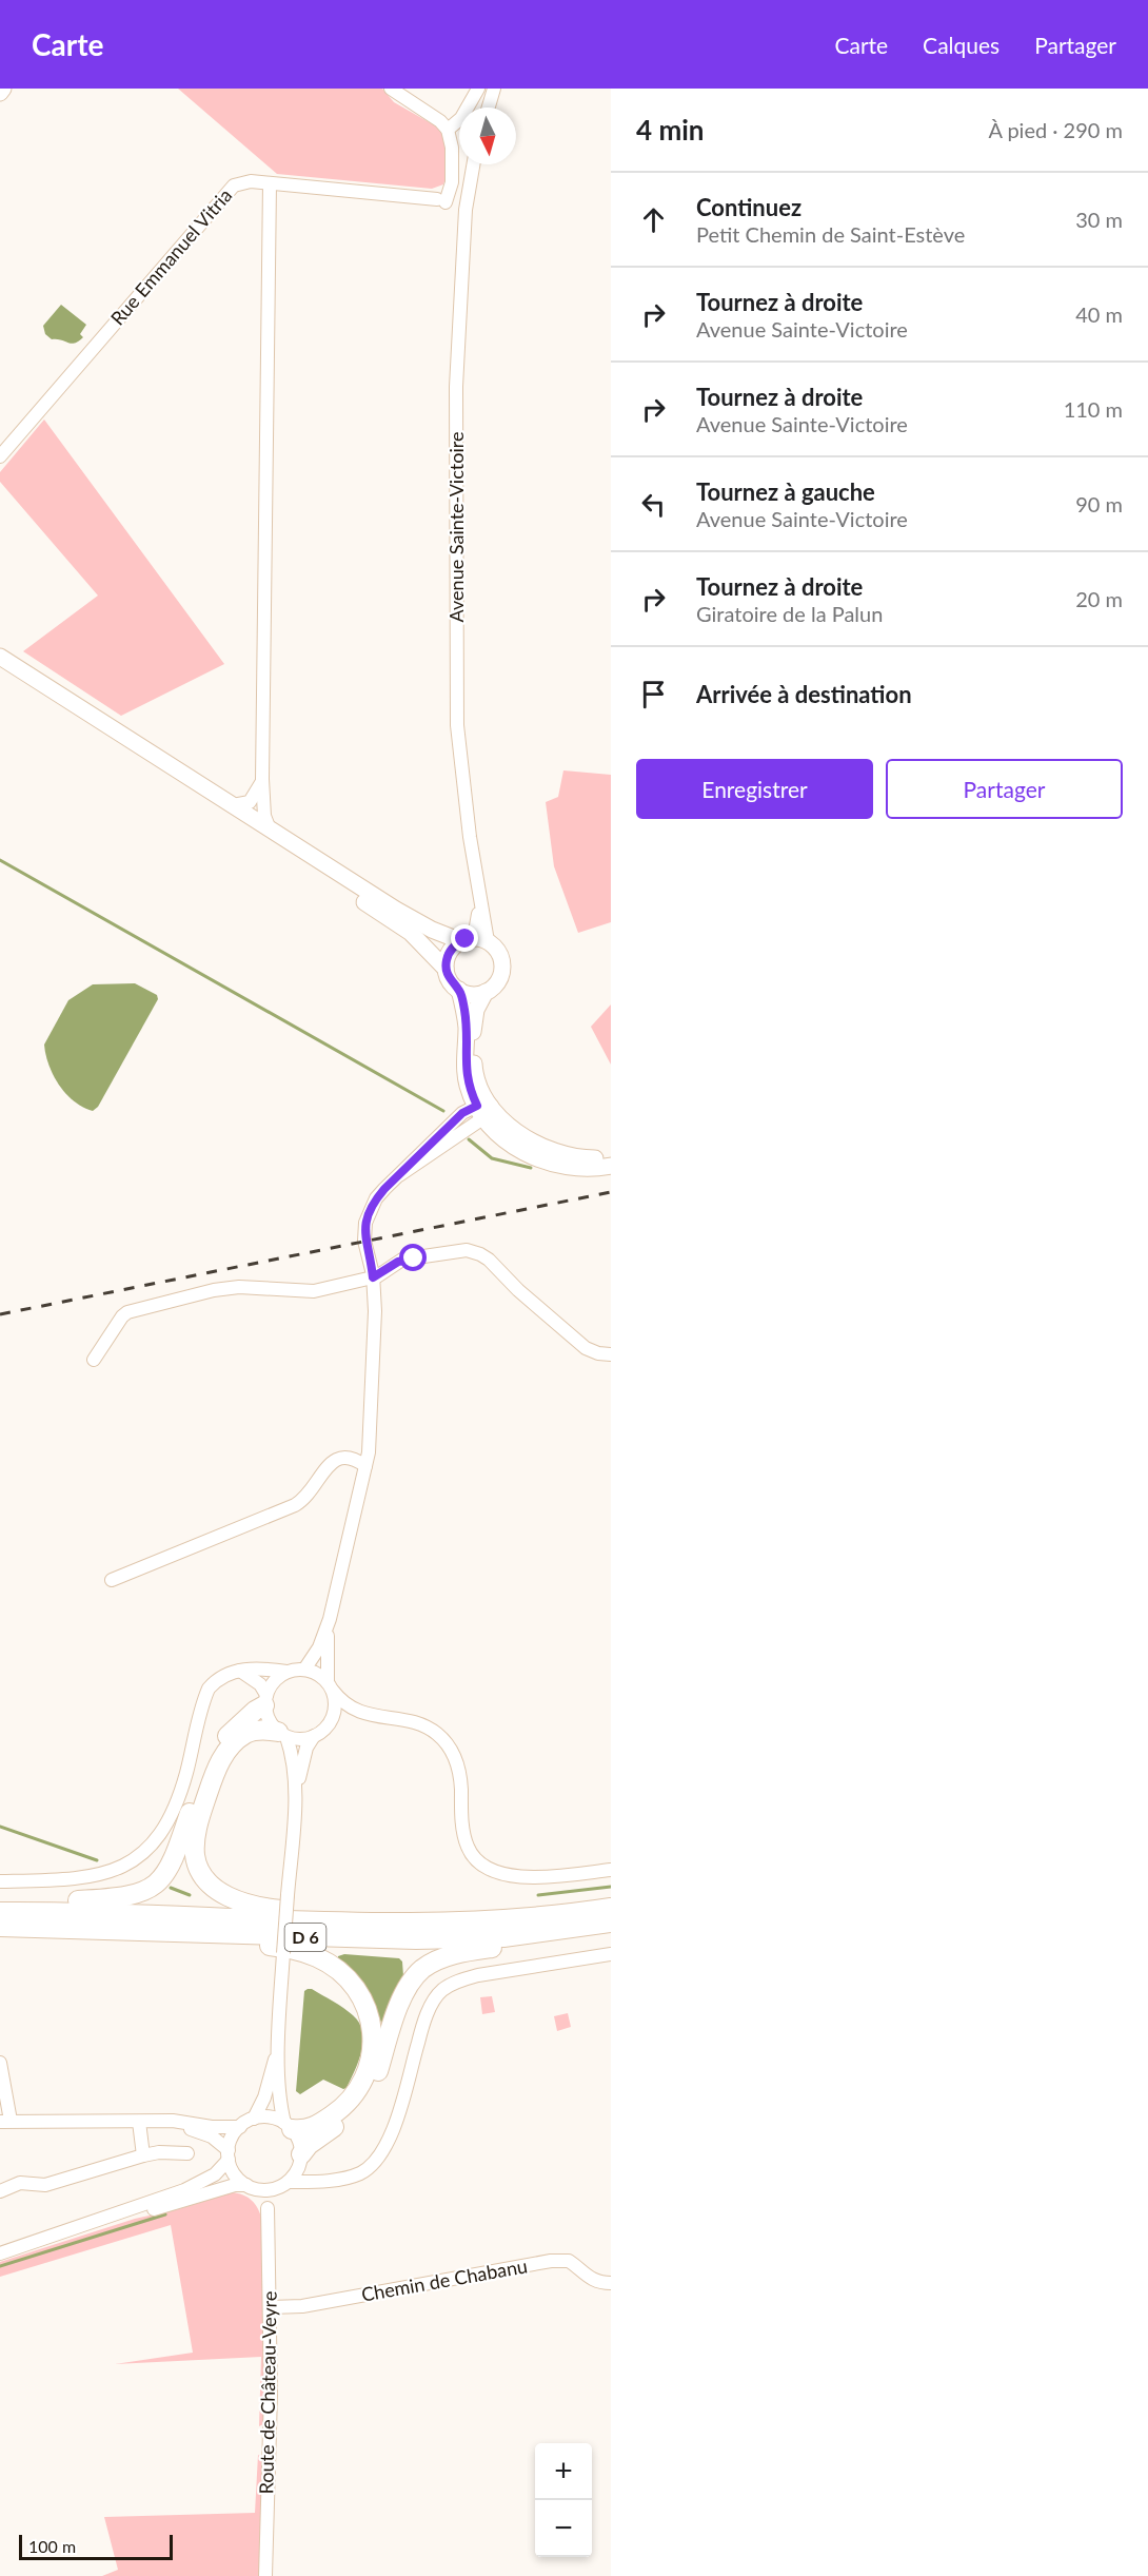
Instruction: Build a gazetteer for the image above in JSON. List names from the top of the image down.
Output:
{
  "streets": {
    "highway": ["D 6"],
    "street": [
      "Rue Emmanuel Vitria",
      "Avenue Sainte-Victoire",
      "Chemin de Chabanu",
      "Route de Château-Veyre"
    ]
  },
  "crossings": [
    ["Chemin de Chabanu", "Route de Château-Veyre"]
  ],
  "scale_bar": "100 m",
  "north": "bottom",
  "page": {
    "header": "Carte",
    "nav": ["Carte", "Calques", "Partager"],
    "heading": ["4 min", "À pied · 290 m"],
    "list": [
      ["Continuez", "Petit Chemin de Saint-Estève", "30 m"],
      ["Tournez à droite", "Avenue Sainte-Victoire", "40 m"],
      ["Tournez à droite", "Avenue Sainte-Victoire", "110 m"],
      ["Tournez à gauche", "Avenue Sainte-Victoire", "90 m"],
      ["Tournez à droite", "Giratoire de la Palun", "20 m"],
      "Arrivée à destination"
    ],
    "buttons": ["Enregistrer", "Partager"],
    "map_buttons": ["+", "−"],
    "scale": "100 m"
  }
}
